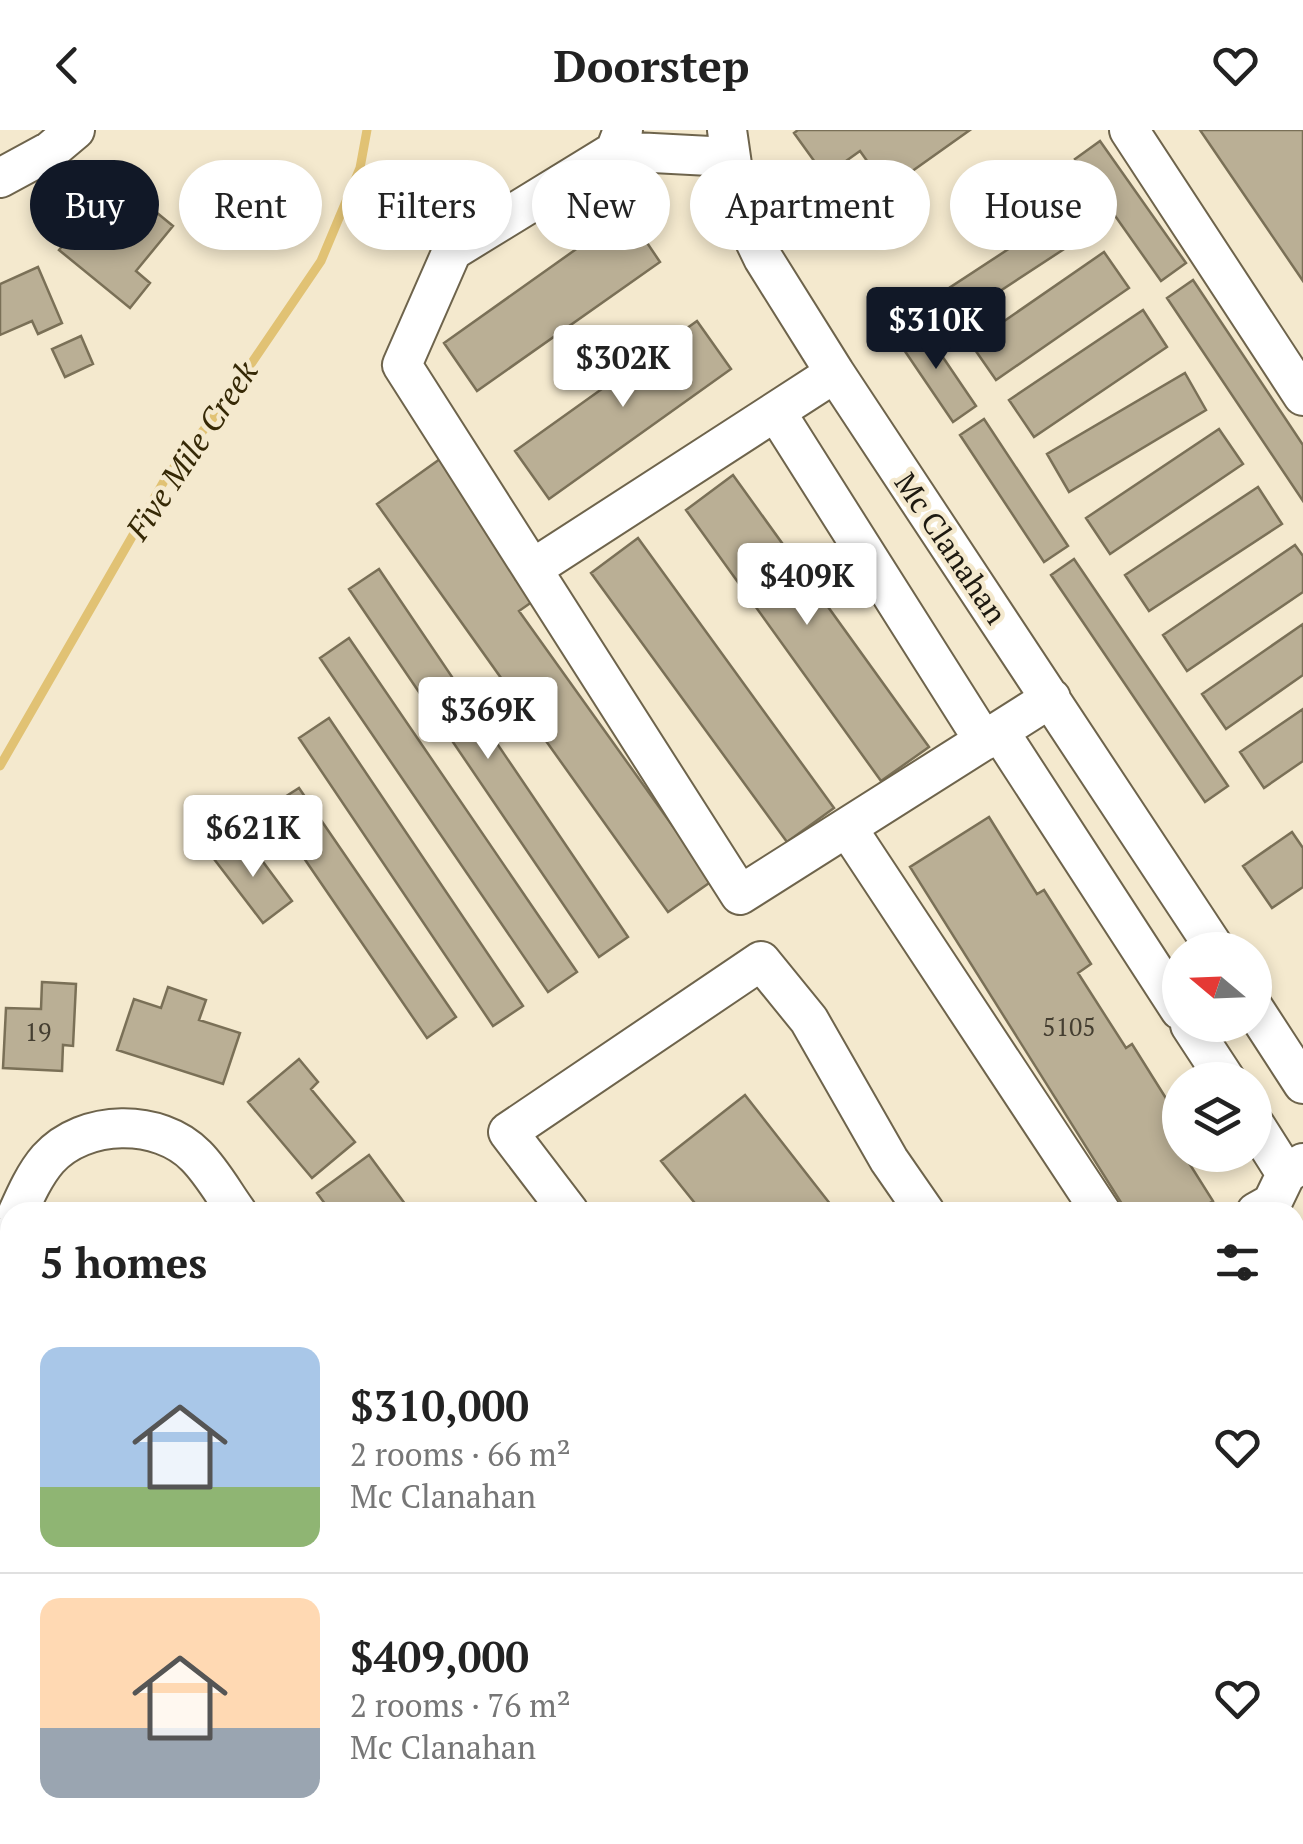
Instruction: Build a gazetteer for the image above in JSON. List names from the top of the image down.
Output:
{
  "streets": {
    "street": ["Mc Clanahan"]
  },
  "water": ["Five Mile Creek"],
  "house_numbers": ["5105", "19"],
  "north": "left",
  "page": {
    "header": "Doorstep",
    "chip": [
      "Buy",
      "Rent",
      "Filters",
      "New",
      "Apartment",
      "House"
    ],
    "price": [
      "$310K",
      "$302K",
      "$409K",
      "$369K",
      "$621K"
    ],
    "heading": "5 homes",
    "list": [
      {
        "name": "$310,000",
        "note": "2 rooms · 66 m² · Mc Clanahan"
      },
      {
        "name": "$409,000",
        "note": "2 rooms · 76 m² · Mc Clanahan"
      }
    ]
  }
}
